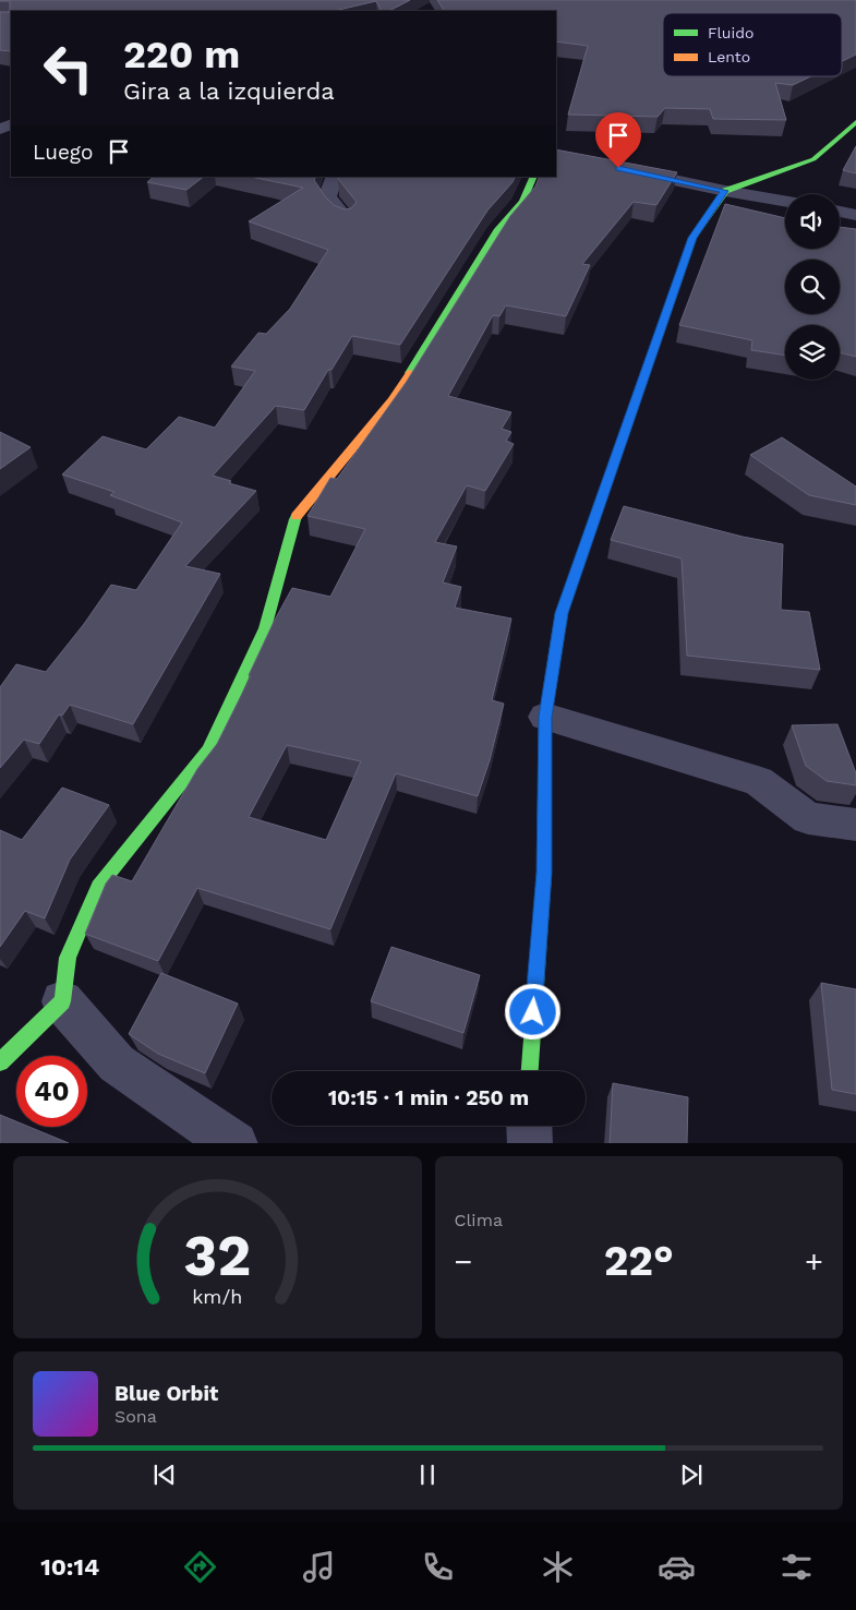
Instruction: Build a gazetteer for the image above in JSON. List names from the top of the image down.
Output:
{
  "legend": ["Fluido", "Lento"],
  "page": {
    "turn": ["220 m", "Gira a la izquierda"],
    "then": "Luego",
    "limit": "40",
    "trip": "10:15 · 1 min · 250 m",
    "tile": "Clima",
    "heat": ["−", "22°", "+"],
    "song": ["Blue Orbit", "Sona"],
    "tabs": "10:14",
    "gauge": ["32", "km/h"]
  }
}
